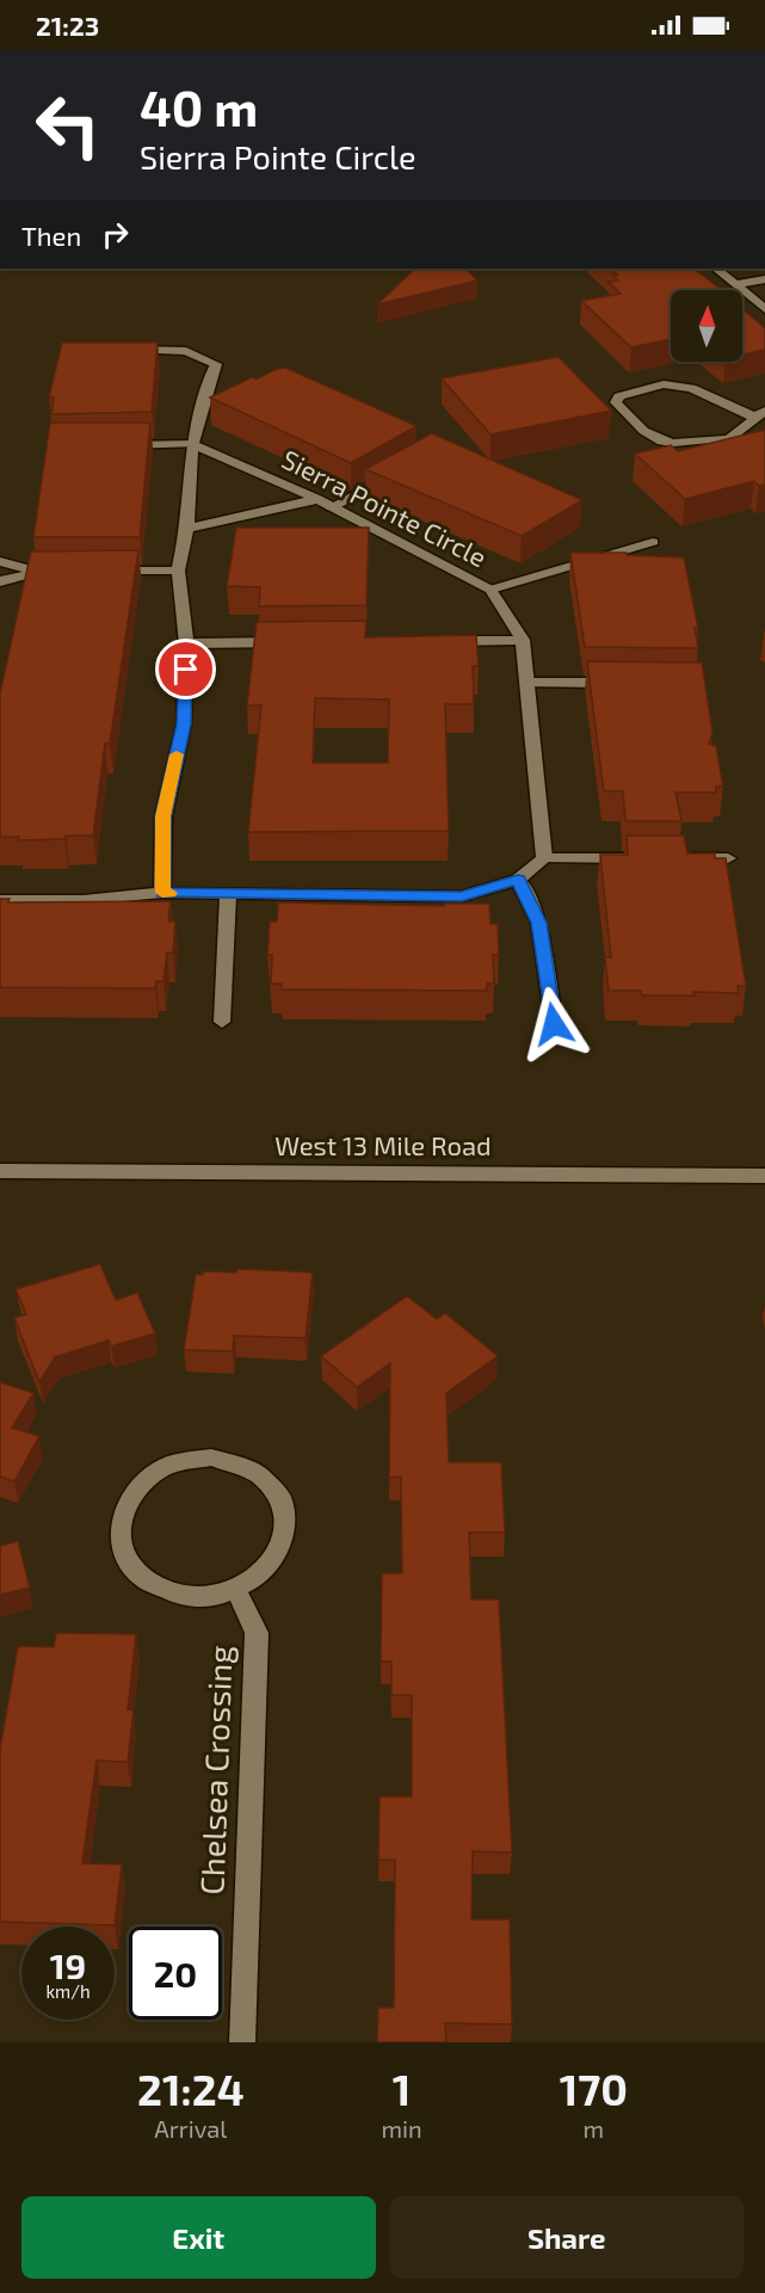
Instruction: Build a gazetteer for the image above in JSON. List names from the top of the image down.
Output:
{
  "streets": {
    "street": ["Sierra Pointe Circle", "West 13 Mile Road", "Chelsea Crossing"]
  },
  "north": "top",
  "page": {
    "status": "21:23",
    "turn": ["40 m", "Sierra Pointe Circle"],
    "then": "Then",
    "speed": "19 km/h",
    "limit": "20",
    "eta": [
      "21:24",
      "Arrival",
      "1",
      "min",
      "170",
      "m"
    ],
    "buttons": ["Exit", "Share"]
  }
}
